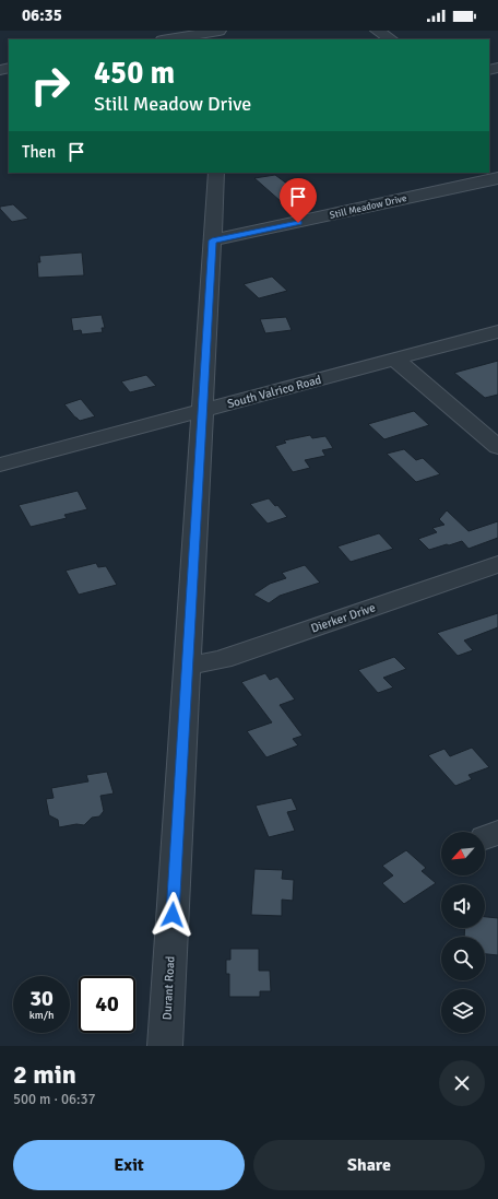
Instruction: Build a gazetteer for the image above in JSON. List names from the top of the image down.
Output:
{
  "streets": {
    "street": [
      "Still Meadow Drive",
      "South Valrico Road",
      "Dierker Drive",
      "Durant Road"
    ]
  },
  "crossings": [
    ["Still Meadow Drive", "Durant Road"],
    ["South Valrico Road", "Durant Road"],
    ["Dierker Drive", "Durant Road"]
  ],
  "north": "bottom left",
  "page": {
    "status": "06:35",
    "turn": ["450 m", "Still Meadow Drive"],
    "then": "Then",
    "speed": "30 km/h",
    "limit": "40",
    "heading": ["2 min", "500 m · 06:37"],
    "buttons": ["Exit", "Share"]
  }
}
